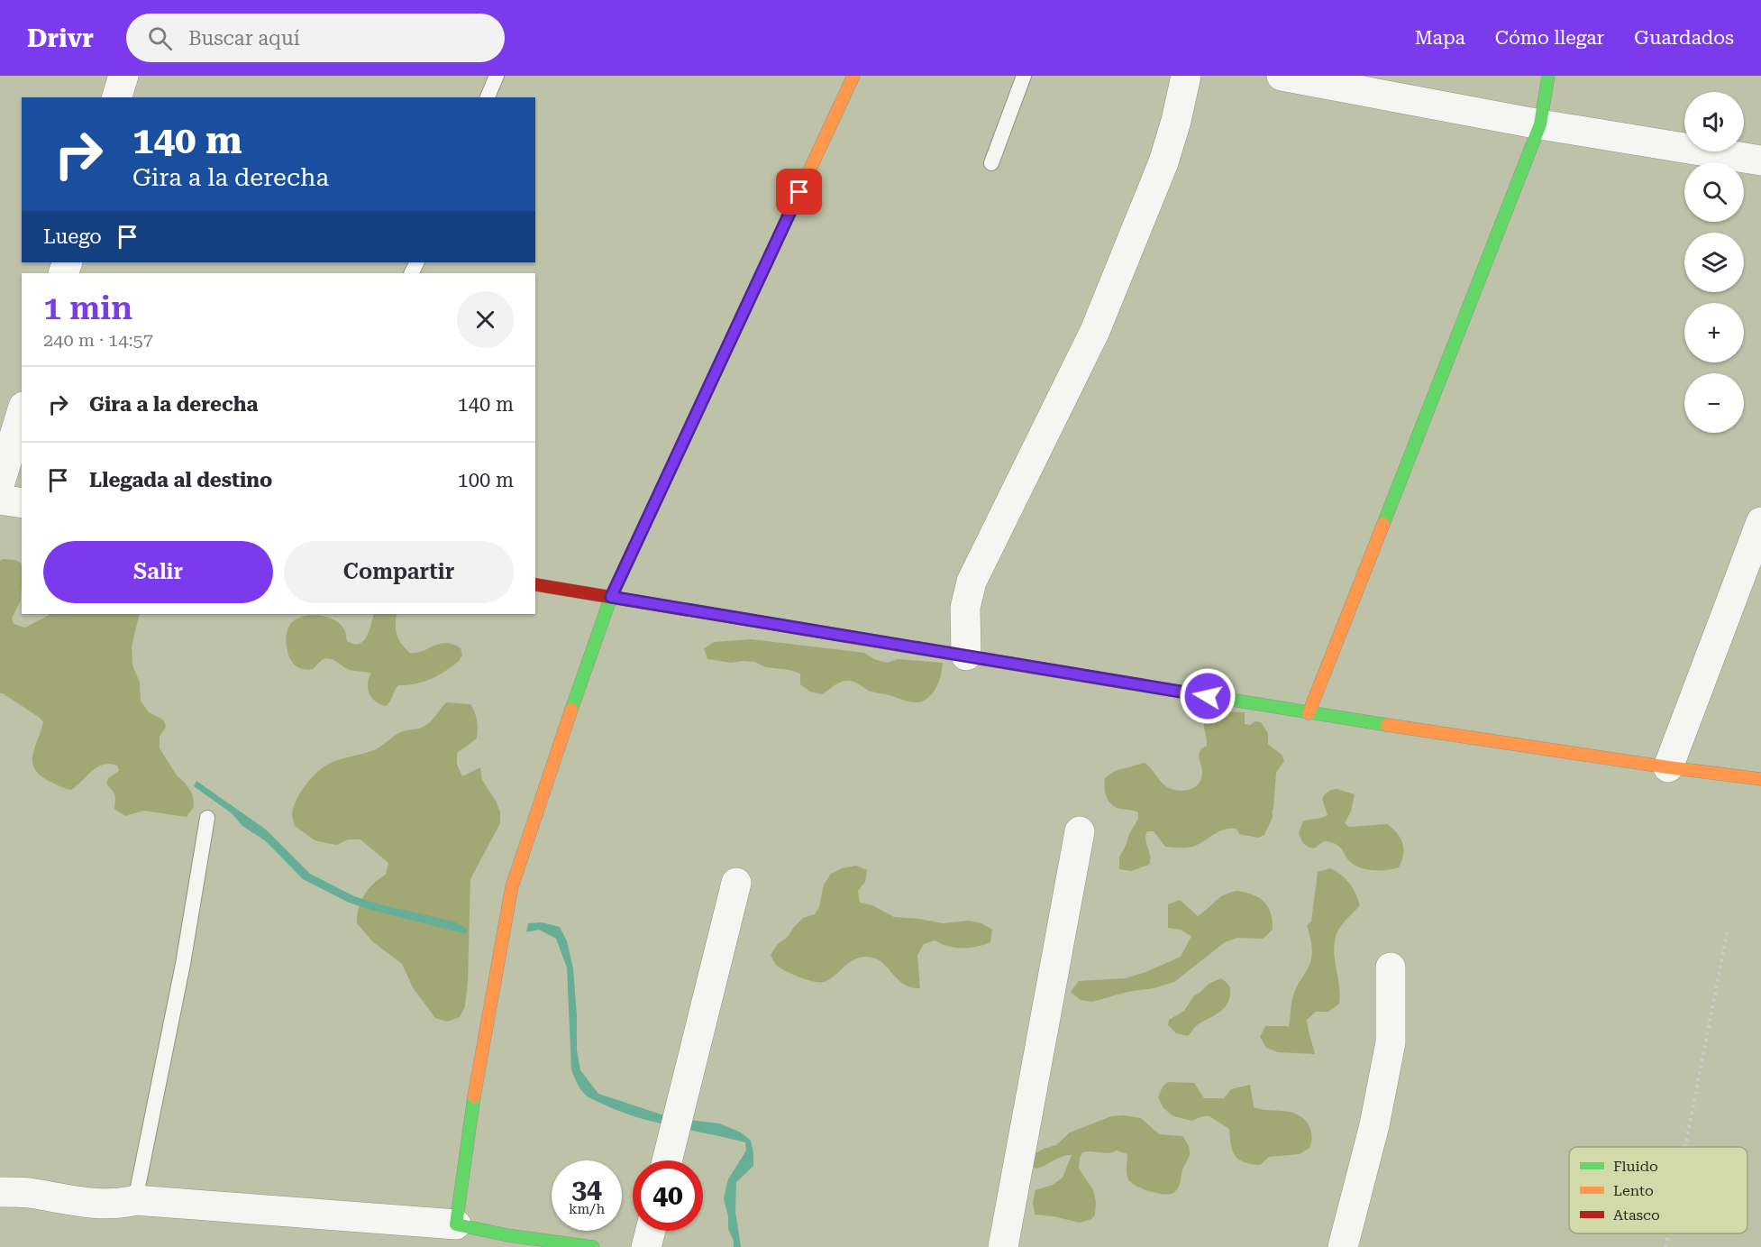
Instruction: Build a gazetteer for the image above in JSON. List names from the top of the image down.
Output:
{
  "legend": ["Fluido", "Lento", "Atasco"],
  "page": {
    "header": "Drivr",
    "search": "Buscar aquí",
    "nav": ["Mapa", "Cómo llegar", "Guardados"],
    "map_buttons": ["+", "−"],
    "turn": ["140 m", "Gira a la derecha"],
    "then": "Luego",
    "heading": ["1 min", "240 m · 14:57"],
    "list": [
      {
        "name": "Gira a la derecha",
        "value": "140 m"
      },
      {
        "name": "Llegada al destino",
        "value": "100 m"
      }
    ],
    "buttons": ["Salir", "Compartir"],
    "speed": "34 km/h",
    "limit": "40"
  }
}
